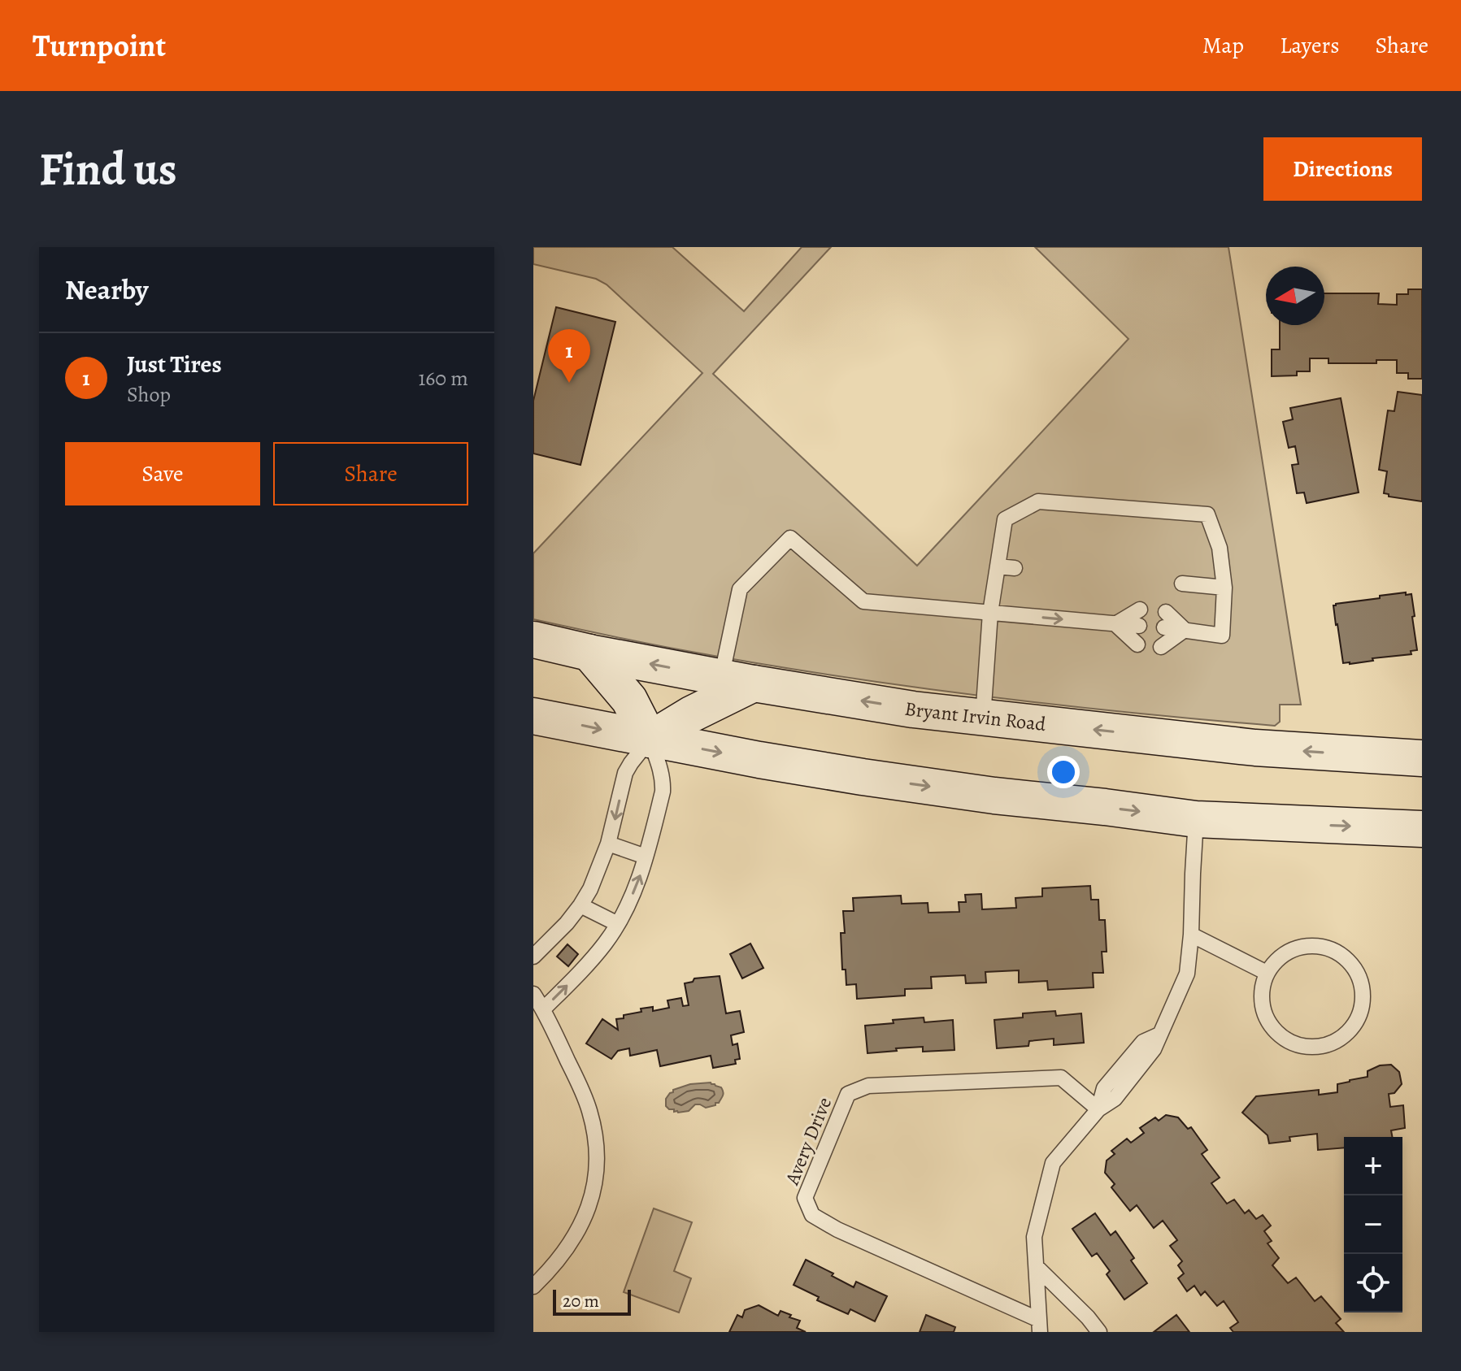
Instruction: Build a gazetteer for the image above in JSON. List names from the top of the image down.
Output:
{
  "streets": {
    "main road": ["Bryant Irvin Road"],
    "lane": ["Avery Drive"]
  },
  "scale_bar": "20 m",
  "north": "left",
  "page": {
    "header": "Turnpoint",
    "nav": ["Map", "Layers", "Share"],
    "buttons": [
      "Directions",
      ["Save", "Share"]
    ],
    "title": "Find us",
    "heading": "Nearby",
    "pins": "1",
    "list": [
      {
        "mark": "1",
        "name": "Just Tires",
        "note": "Shop",
        "value": "160 m"
      }
    ],
    "map_buttons": ["+", "−"],
    "scale": "20 m"
  }
}
